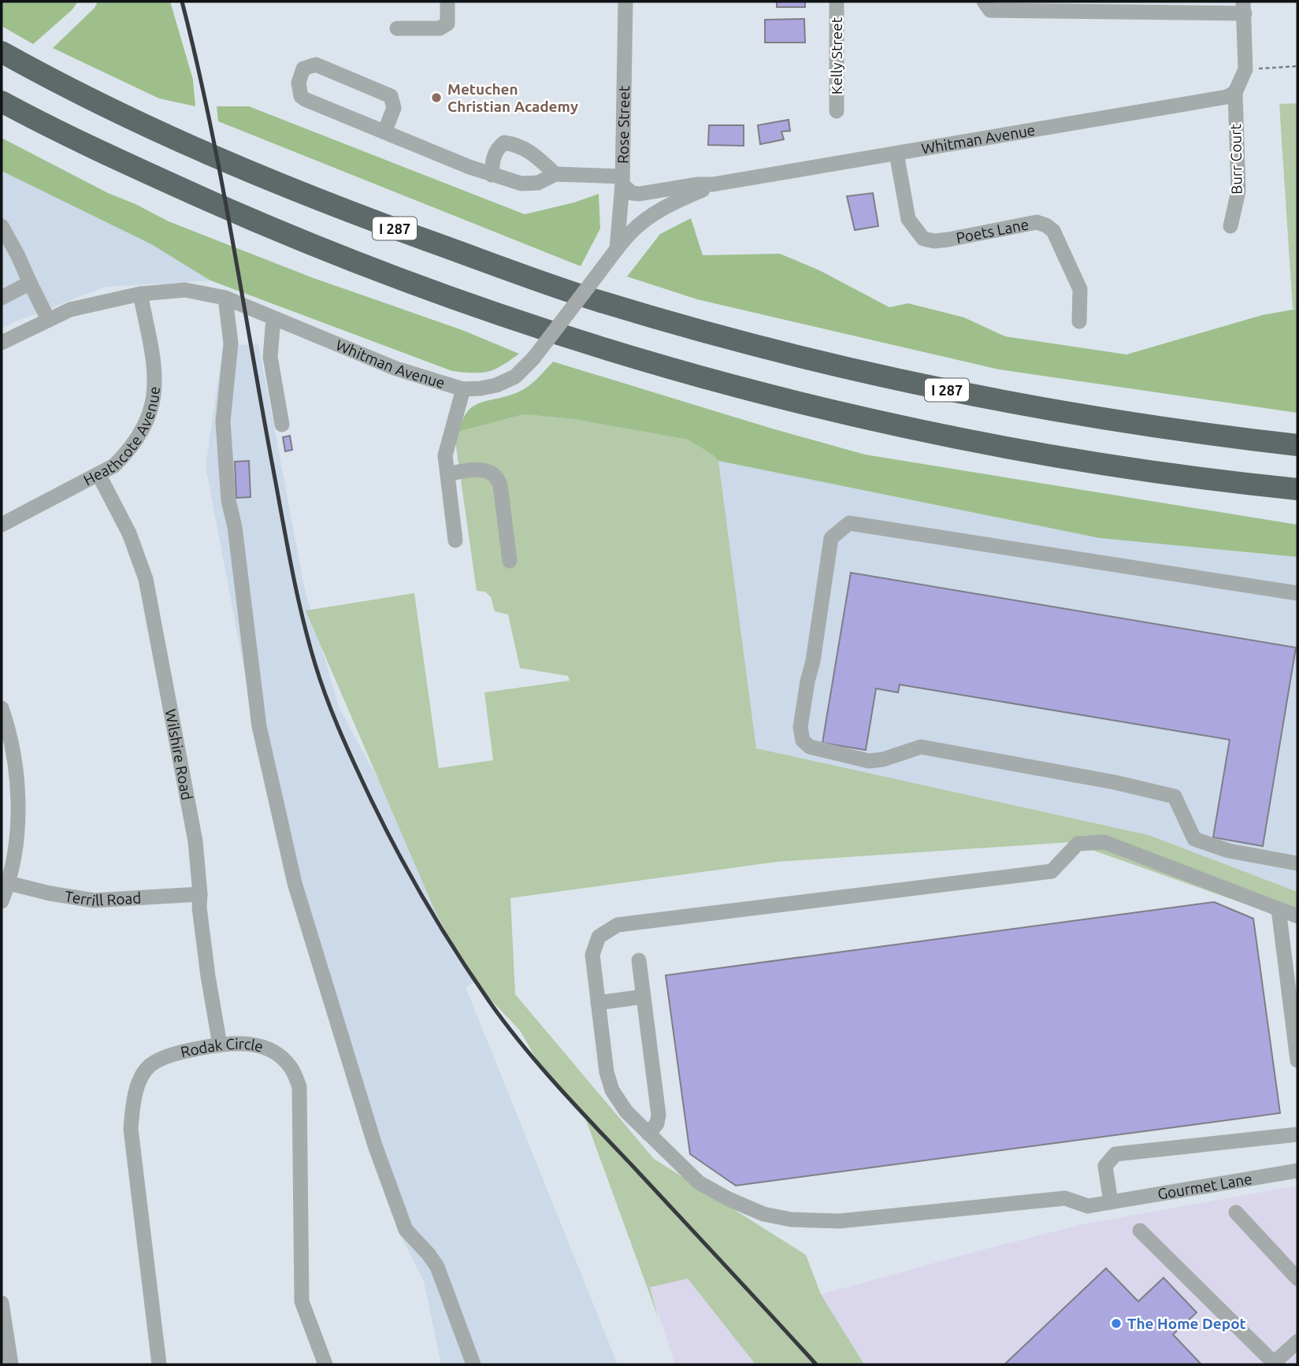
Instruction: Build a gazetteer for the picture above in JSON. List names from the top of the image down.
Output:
{
  "streets": {
    "highway": ["I 287"],
    "street": [
      "Kelly Street",
      "Rose Street",
      "Whitman Avenue",
      "Burr Court",
      "Poets Lane",
      "Heathcote Avenue",
      "Wilshire Road",
      "Terrill Road",
      "Rodak Circle",
      "Gourmet Lane"
    ]
  },
  "crossings": [
    ["Rose Street", "Whitman Avenue"],
    ["Whitman Avenue", "Burr Court"],
    ["Whitman Avenue", "Poets Lane"],
    ["Whitman Avenue", "Heathcote Avenue"],
    ["Heathcote Avenue", "Wilshire Road"],
    ["Wilshire Road", "Terrill Road"],
    ["Wilshire Road", "Rodak Circle"]
  ],
  "places": ["Metuchen Christian Academy", "The Home Depot"]
}
